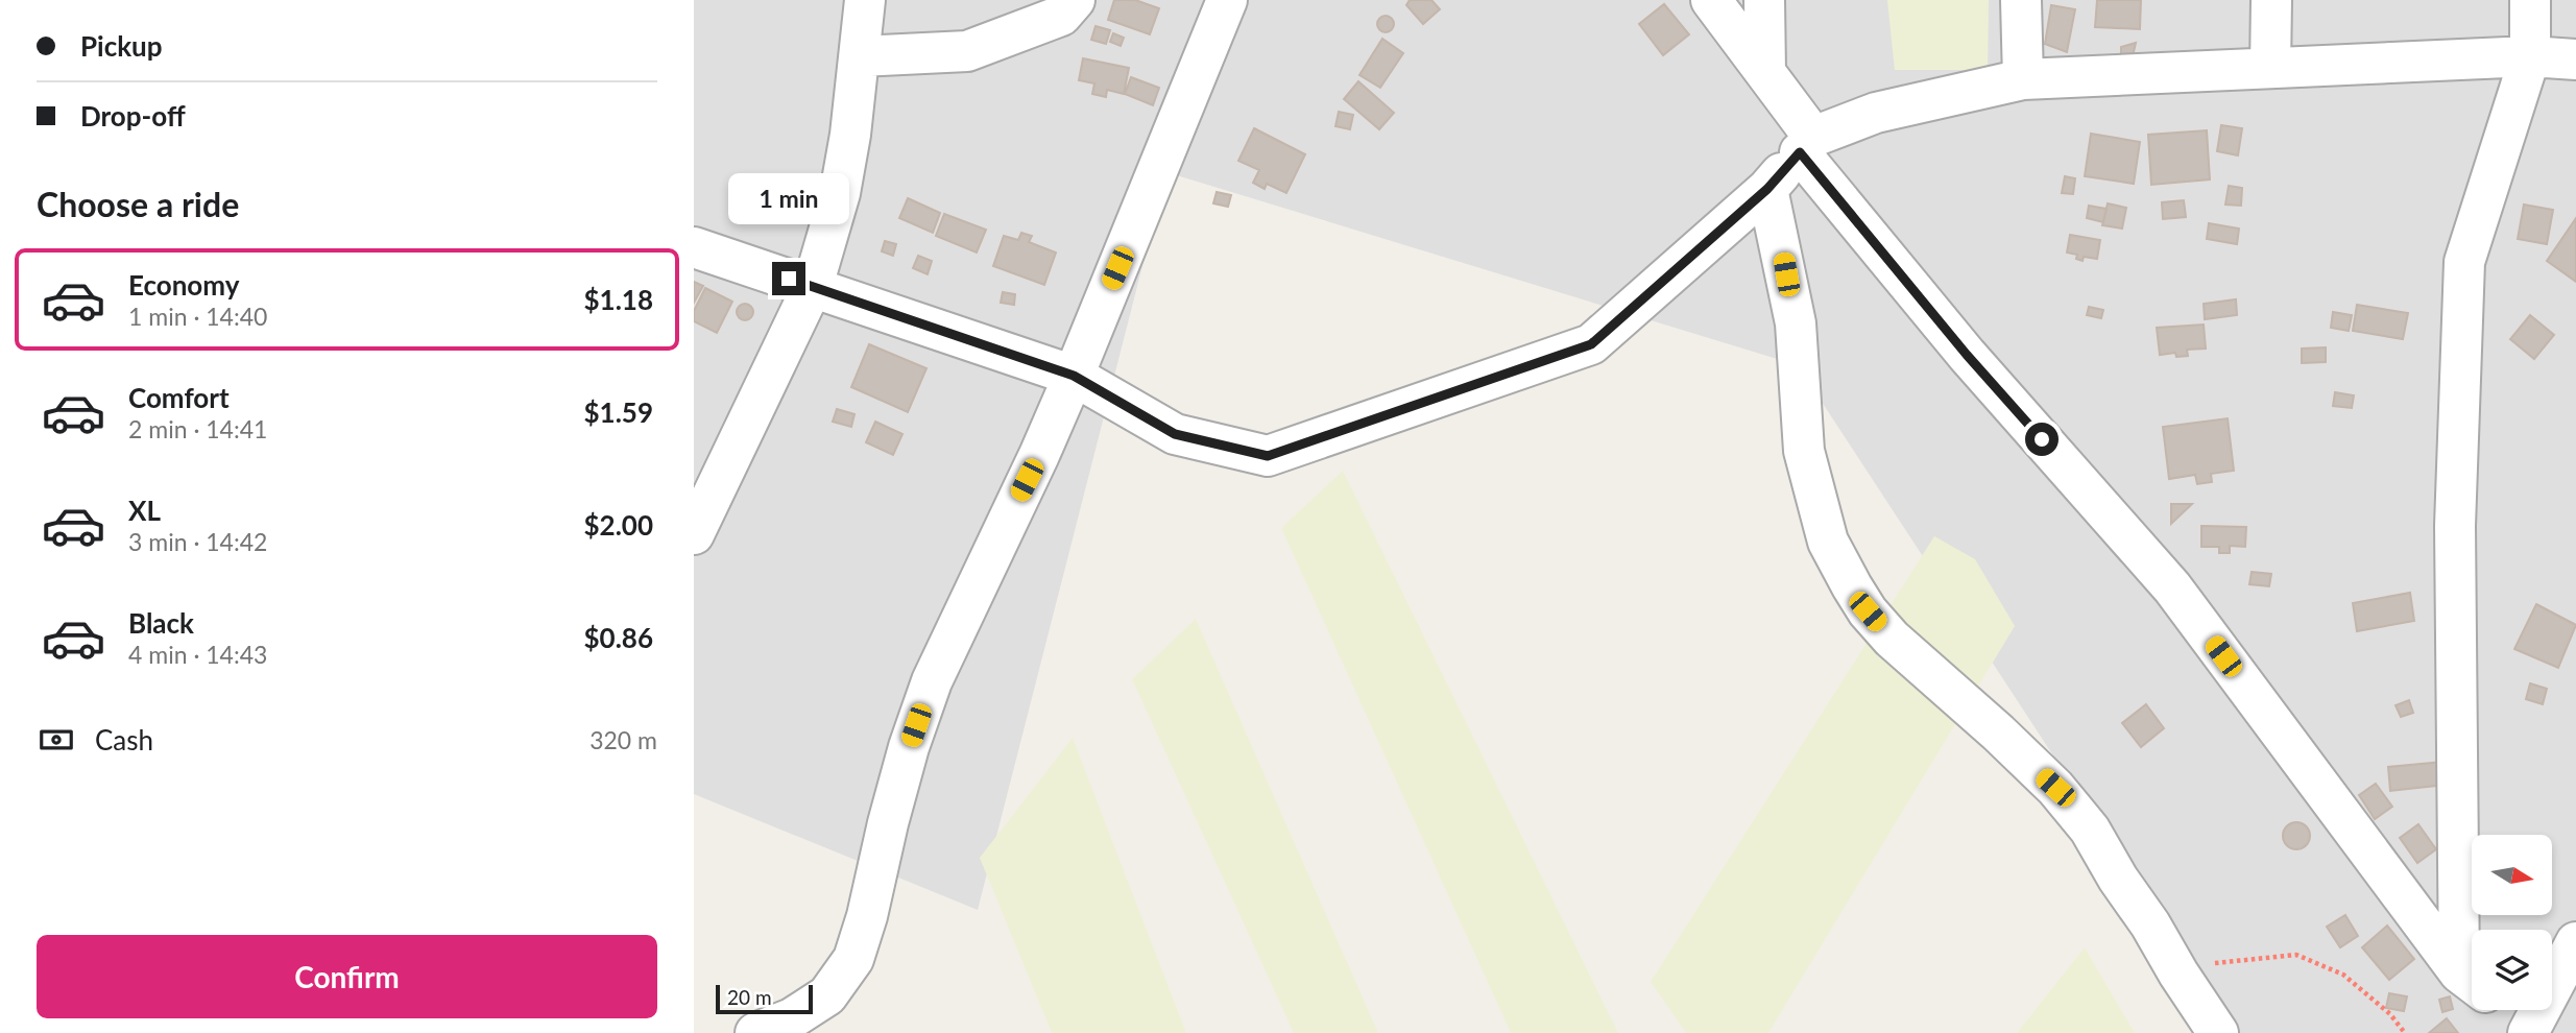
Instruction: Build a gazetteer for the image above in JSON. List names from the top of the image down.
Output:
{
  "scale_bar": "20 m",
  "north": "right",
  "page": {
    "banner": ["Pickup", "Drop-off"],
    "heading": "Choose a ride",
    "bubble": "1 min",
    "list": [
      {
        "name": "Economy",
        "note": "1 min · 14:40",
        "value": "$1.18"
      },
      {
        "name": "Comfort",
        "note": "2 min · 14:41",
        "value": "$1.59"
      },
      {
        "name": "XL",
        "note": "3 min · 14:42",
        "value": "$2.00"
      },
      {
        "name": "Black",
        "note": "4 min · 14:43",
        "value": "$0.86"
      }
    ],
    "pay": ["Cash", "320 m"],
    "buttons": "Confirm",
    "scale": "20 m"
  }
}
